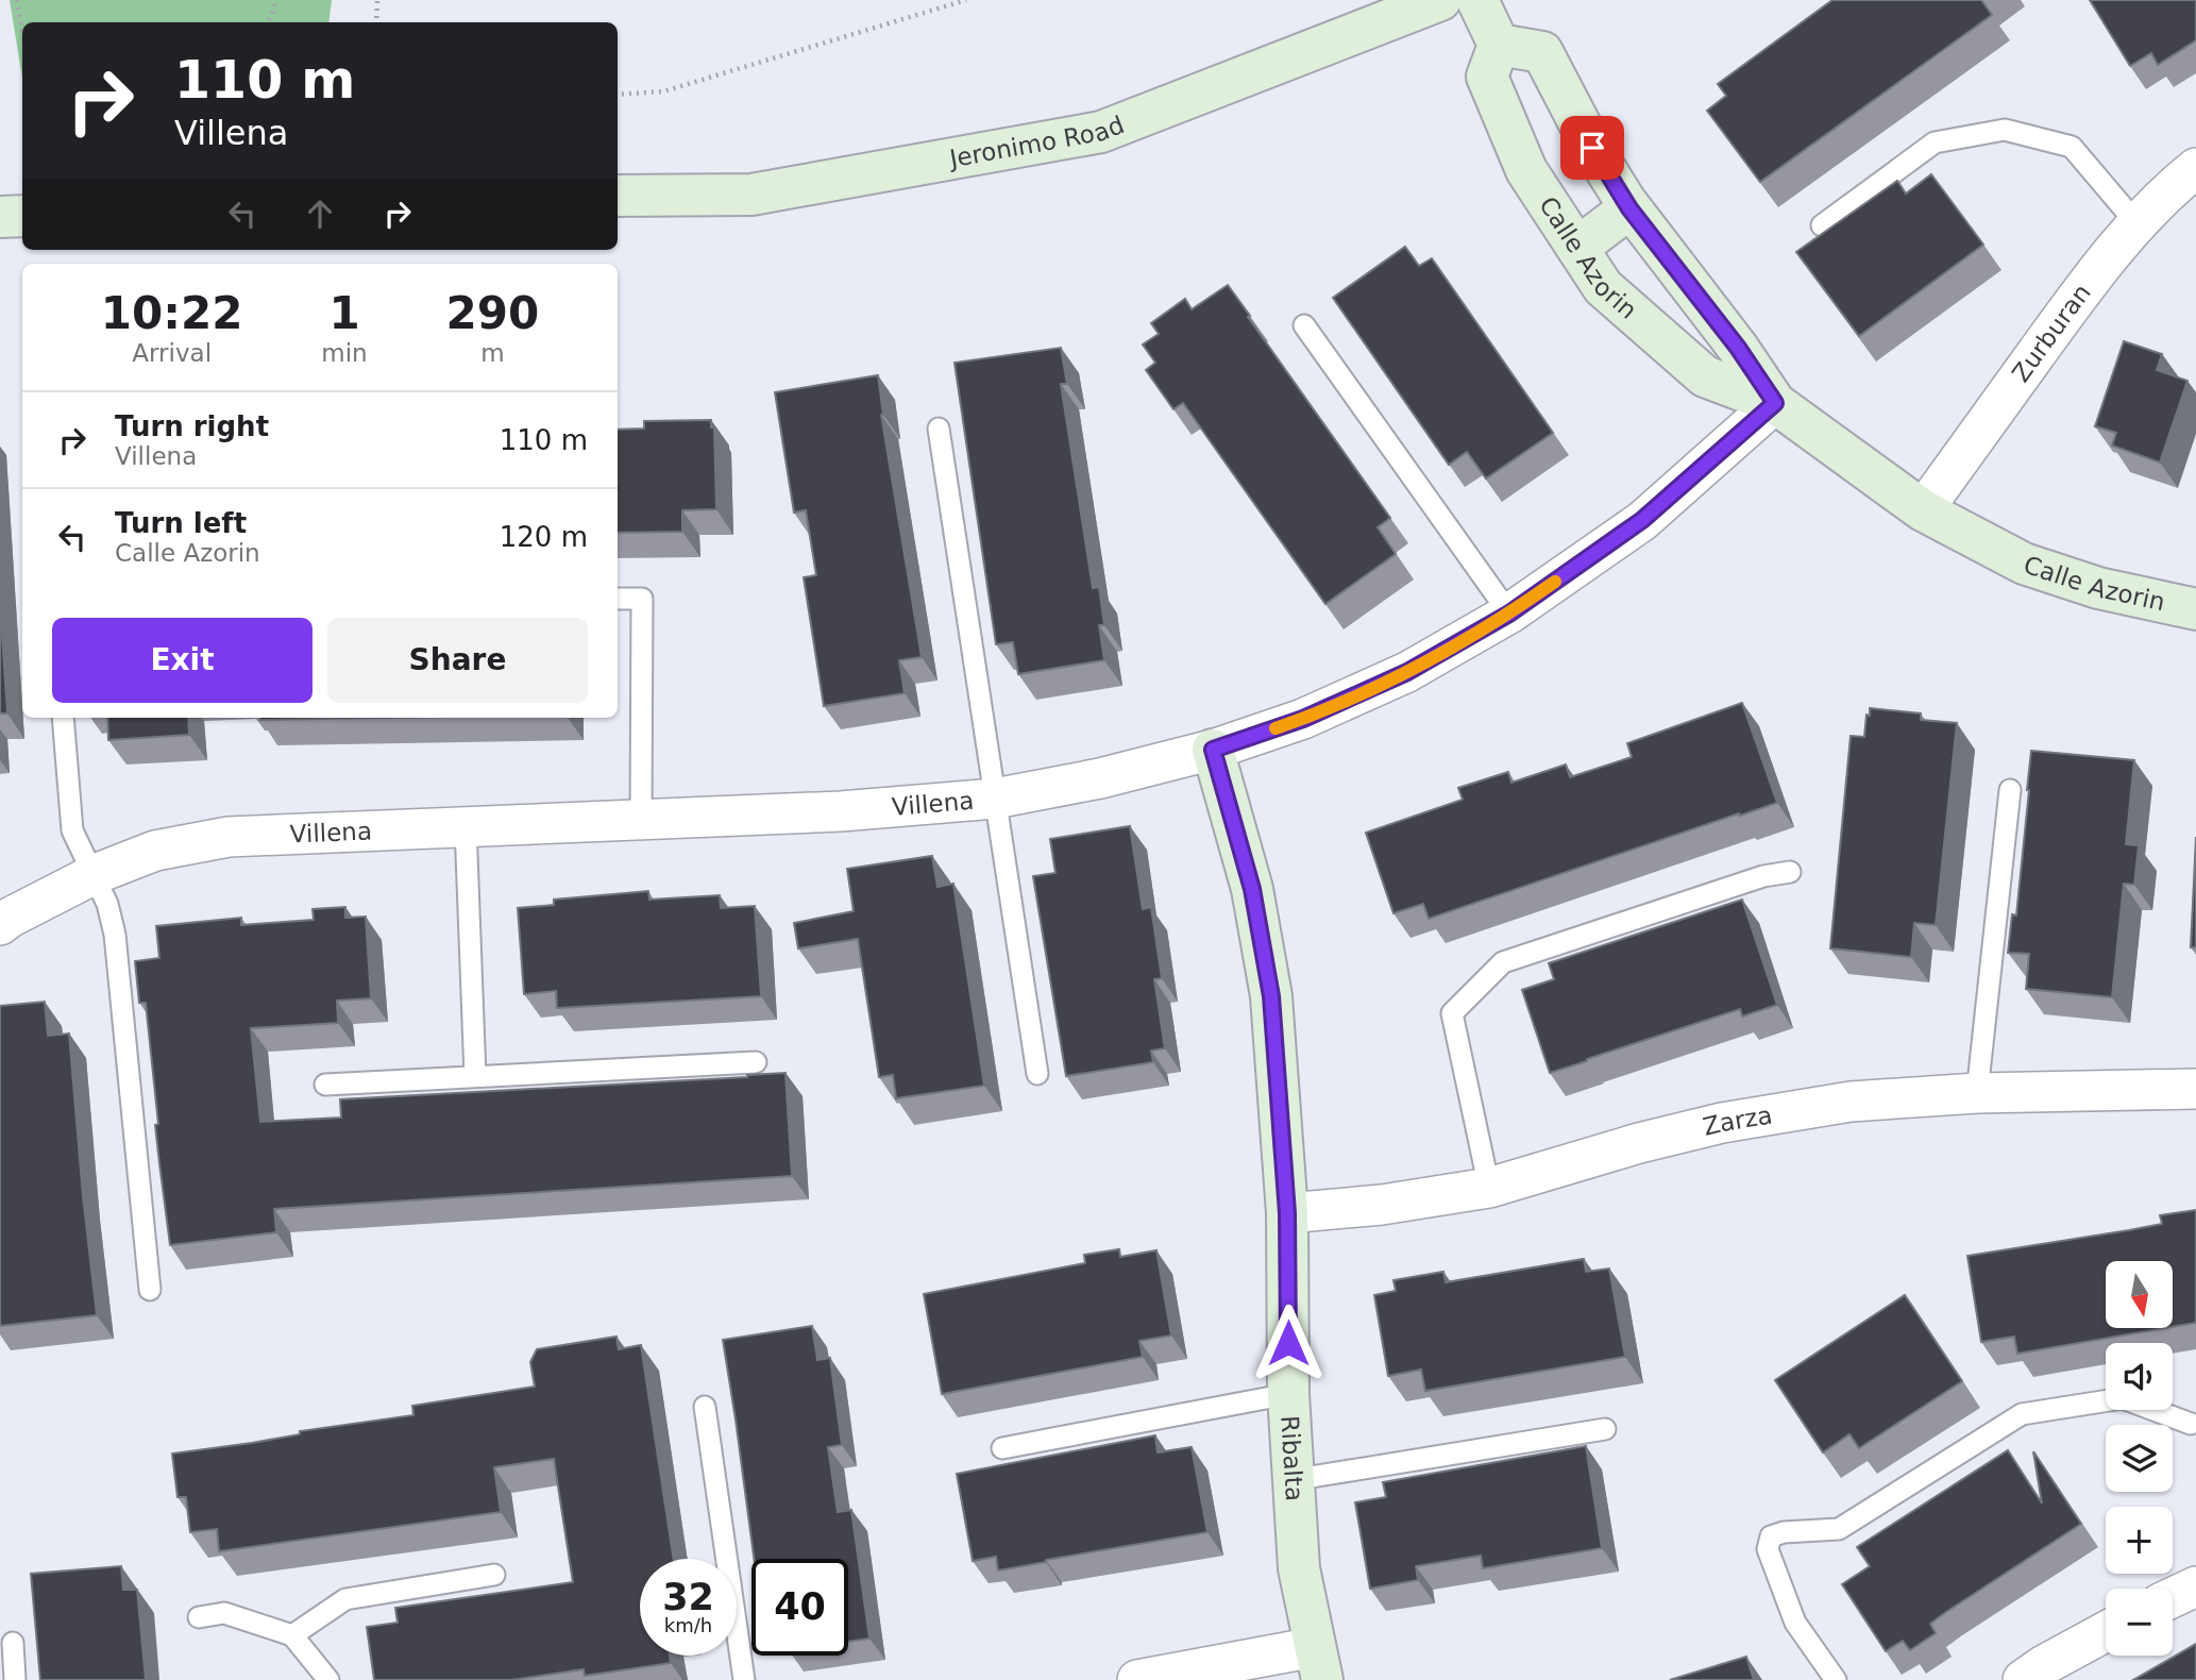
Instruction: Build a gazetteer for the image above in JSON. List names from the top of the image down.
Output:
{
  "streets": {
    "street": [
      "Jeronimo Road",
      "Calle Azorin",
      "Zurburan",
      "Villena",
      "Zarza",
      "Ribalta"
    ]
  },
  "crossings": [
    ["Calle Azorin", "Zurburan"],
    ["Calle Azorin", "Villena"],
    ["Villena", "Ribalta"],
    ["Zarza", "Ribalta"]
  ],
  "north": "bottom",
  "page": {
    "turn": ["110 m", "Villena"],
    "eta": [
      "10:22",
      "Arrival",
      "1",
      "min",
      "290",
      "m"
    ],
    "list": [
      {
        "name": "Turn right",
        "note": "Villena",
        "value": "110 m"
      },
      {
        "name": "Turn left",
        "note": "Calle Azorin",
        "value": "120 m"
      }
    ],
    "buttons": ["Exit", "Share"],
    "map_buttons": ["+", "−"],
    "speed": "32 km/h",
    "limit": "40"
  }
}
